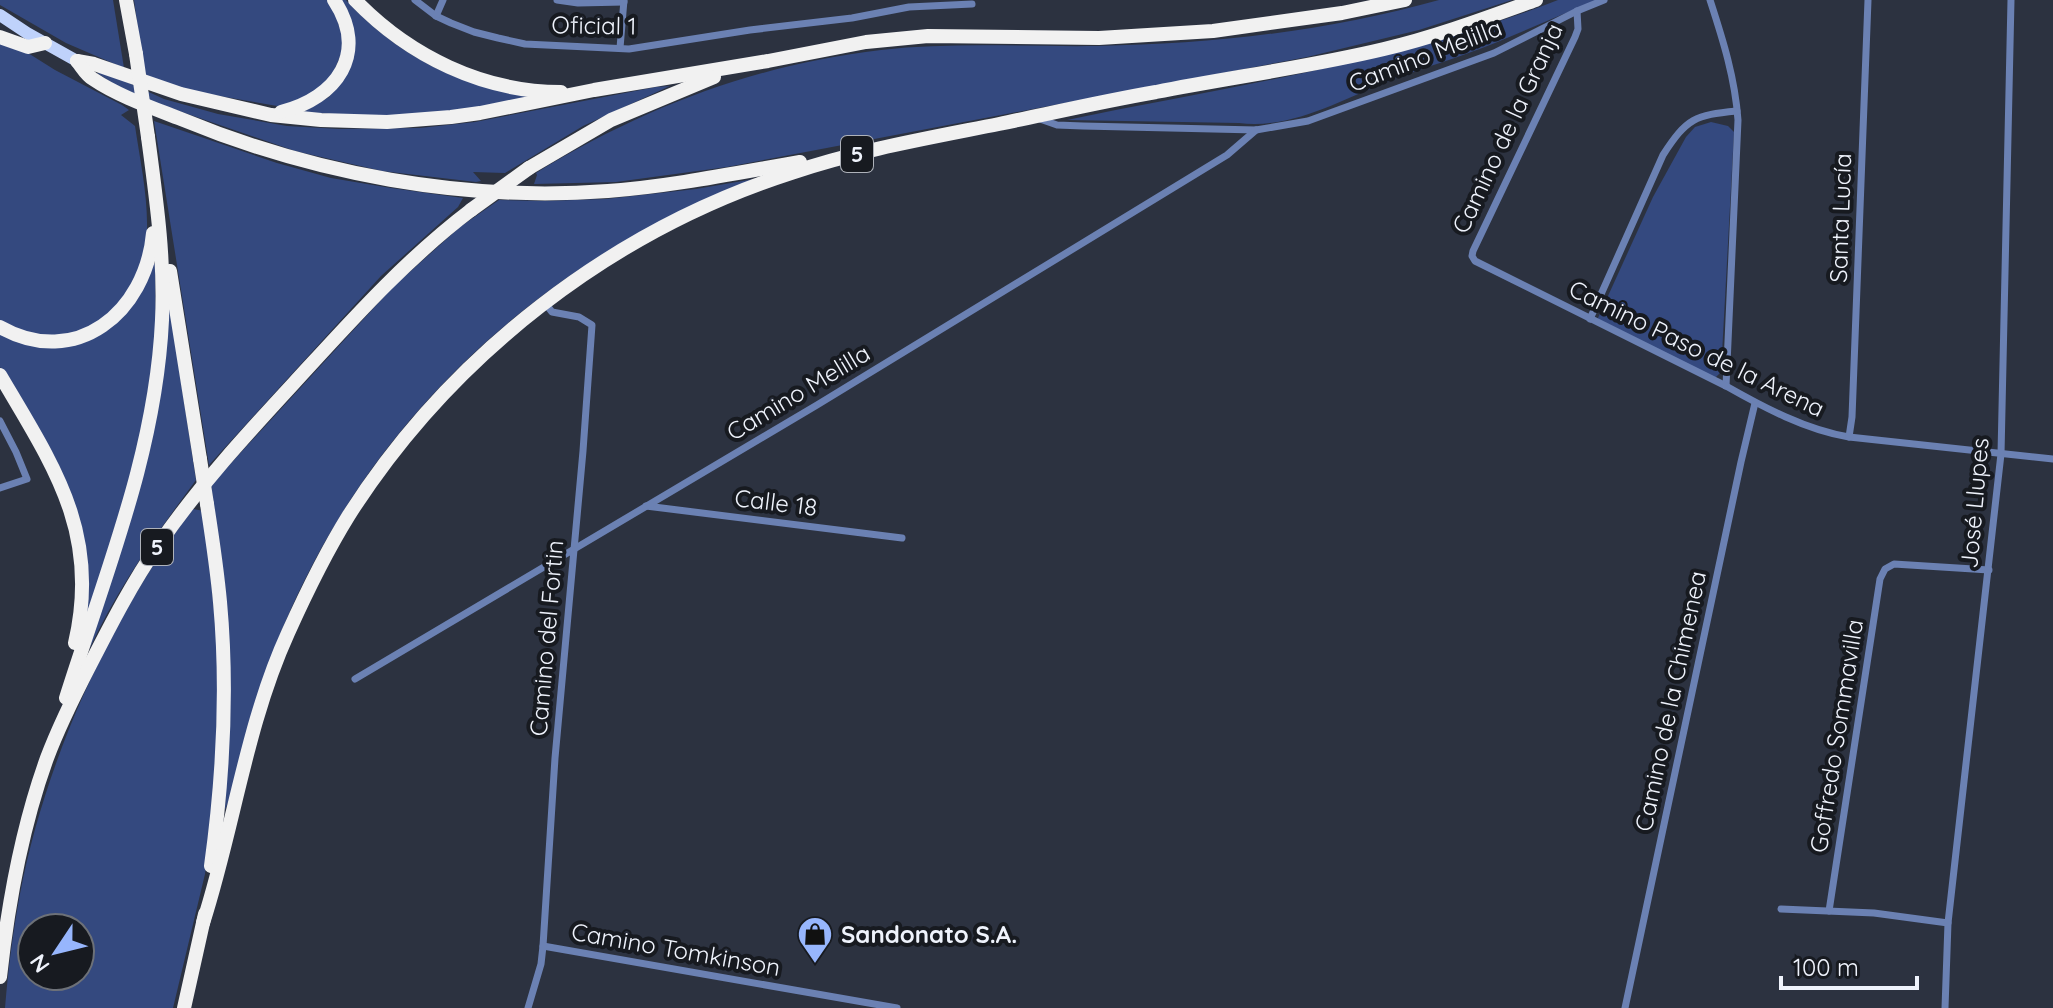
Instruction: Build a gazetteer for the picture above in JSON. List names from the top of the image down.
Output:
{
  "streets": {
    "highway": ["5"],
    "street": [
      "Oficial 1",
      "Camino Melilla",
      "Camino de la Granja",
      "Santa Lucía",
      "Camino Paso de la Arena",
      "Calle 18",
      "José Llupes",
      "Camino del Fortin",
      "Camino de la Chimenea",
      "Goffredo Sommavilla",
      "Camino Tomkinson"
    ]
  },
  "crossings": [
    ["Camino Melilla", "Camino de la Granja"],
    ["Camino Melilla", "5"],
    ["Camino Melilla", "Calle 18"],
    ["Camino Melilla", "Camino del Fortin"],
    ["Camino de la Granja", "Camino Paso de la Arena"],
    ["5", "Camino del Fortin"],
    ["Santa Lucía", "Camino Paso de la Arena"],
    ["Camino Paso de la Arena", "José Llupes"],
    ["Camino Paso de la Arena", "Camino de la Chimenea"],
    ["José Llupes", "Goffredo Sommavilla"],
    ["Camino del Fortin", "Camino Tomkinson"]
  ],
  "places": {
    "shop": ["Sandonato S.A."]
  },
  "scale_bar": "100 m",
  "north": "bottom left"
}
